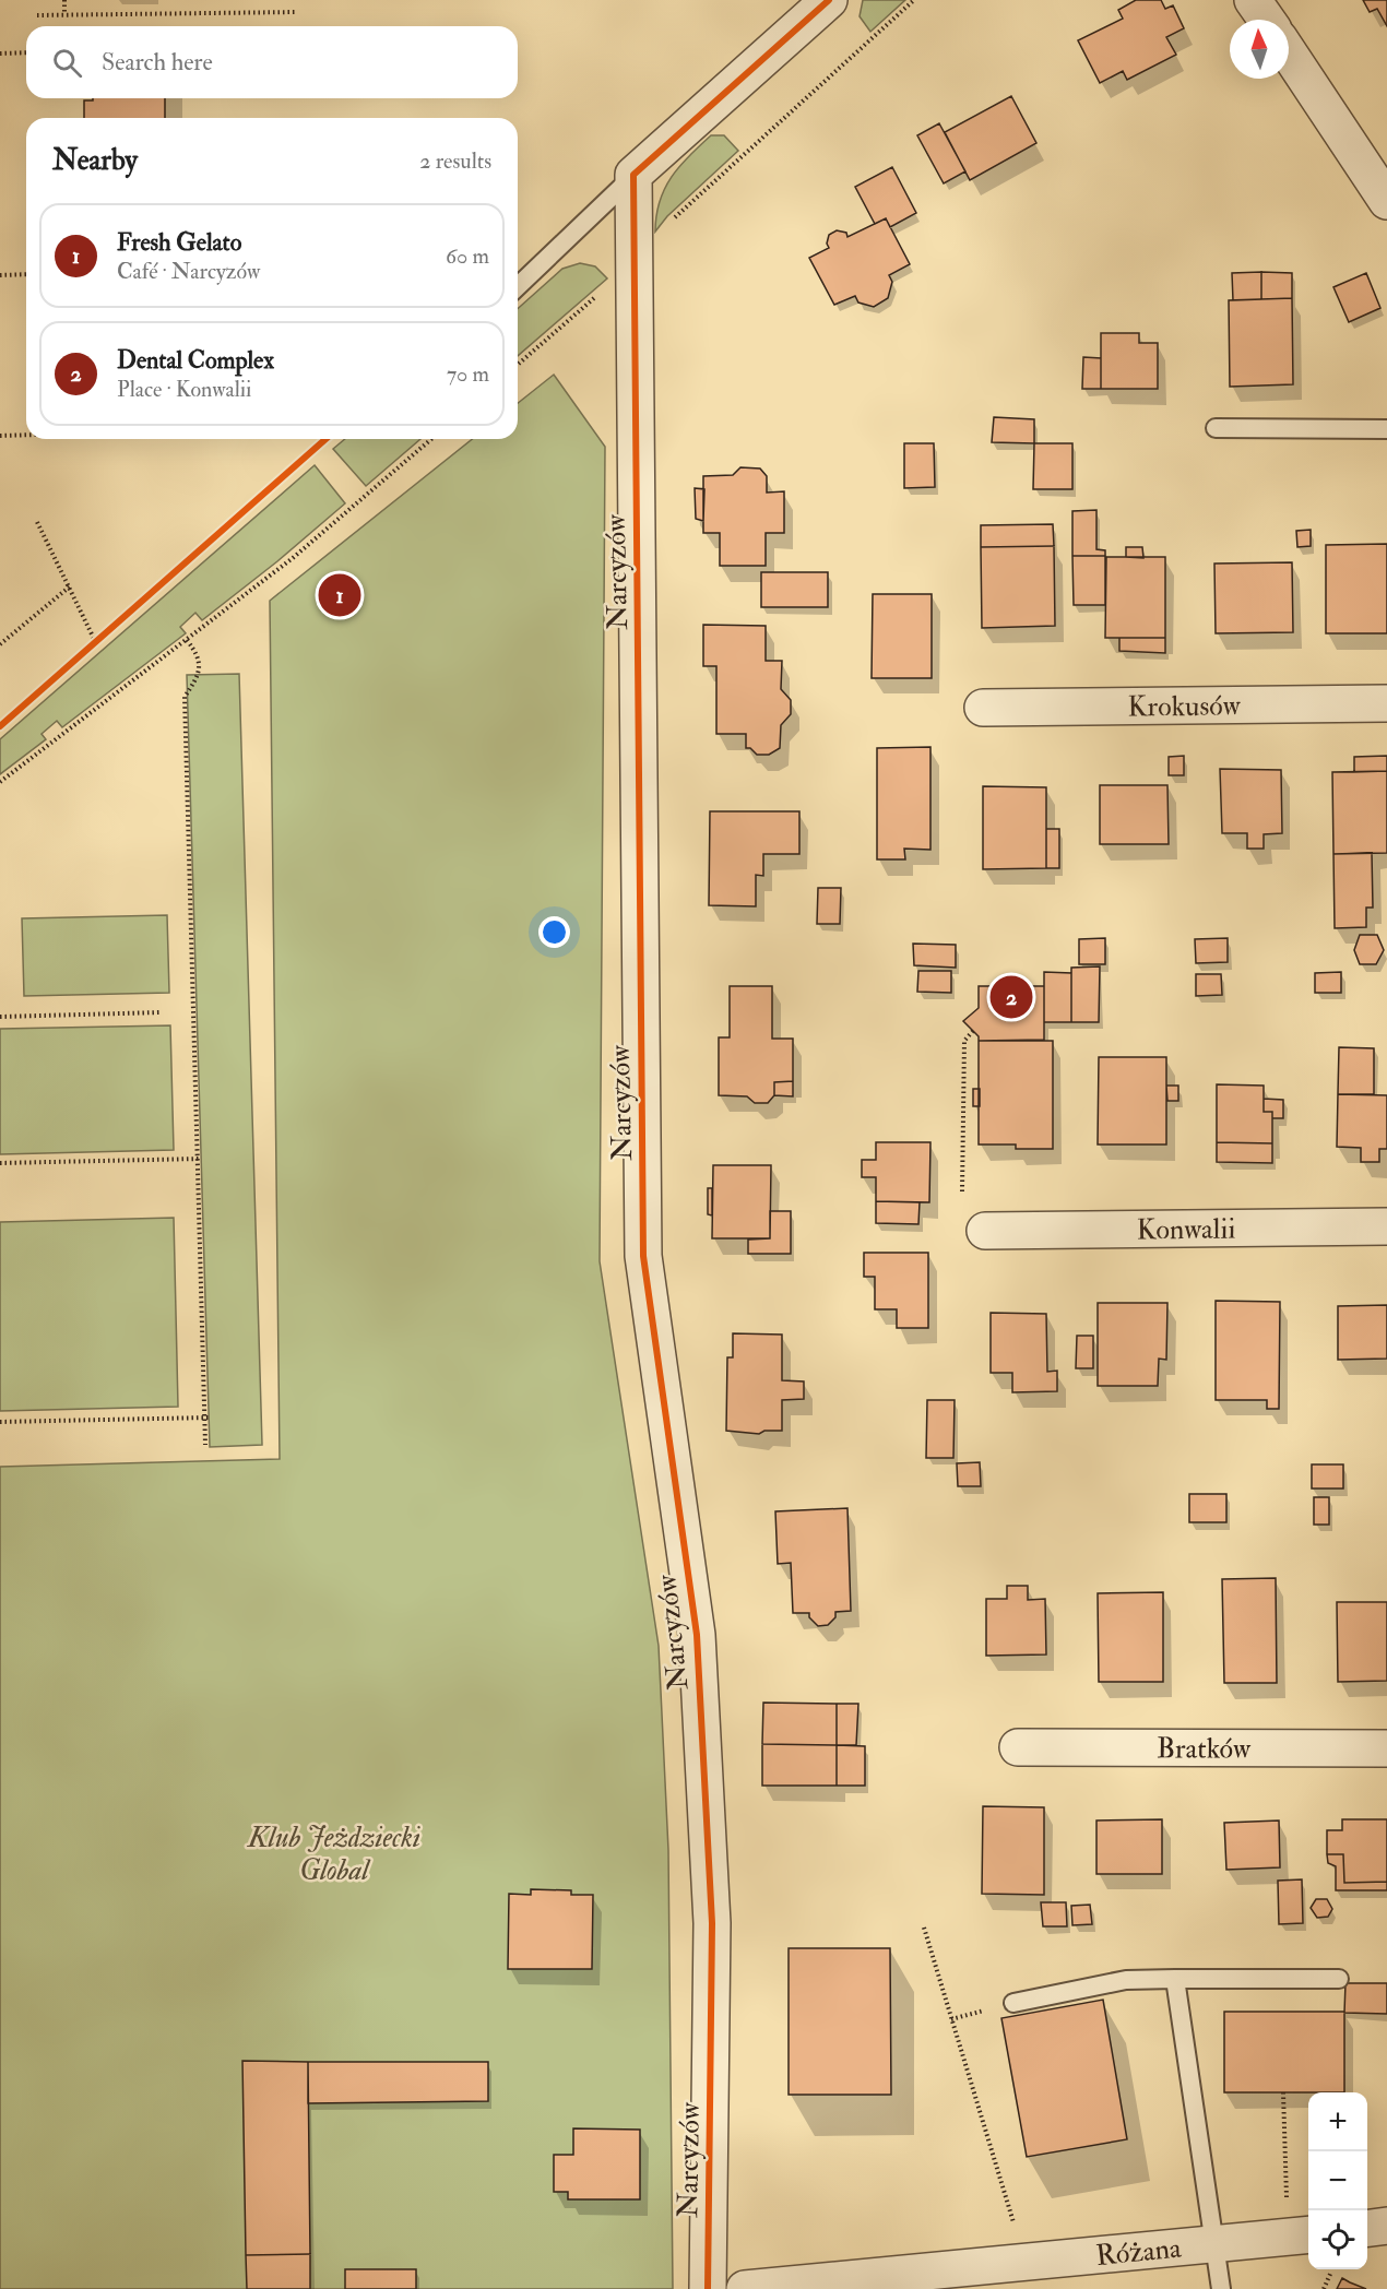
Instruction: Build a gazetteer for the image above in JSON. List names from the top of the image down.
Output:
{
  "streets": {
    "street": [
      "Narcyzów",
      "Krokusów",
      "Konwalii",
      "Bratków",
      "Różana"
    ]
  },
  "parks": ["Klub Jeżdziecki Global"],
  "north": "top",
  "page": {
    "search": "Search here",
    "heading": ["Nearby", "2 results"],
    "list": [
      {
        "mark": "1",
        "name": "Fresh Gelato",
        "note": "Café · Narcyzów",
        "value": "60 m"
      },
      {
        "mark": "2",
        "name": "Dental Complex",
        "note": "Place · Konwalii",
        "value": "70 m"
      }
    ],
    "pins": ["1", "2"],
    "map_buttons": ["+", "−"]
  }
}
